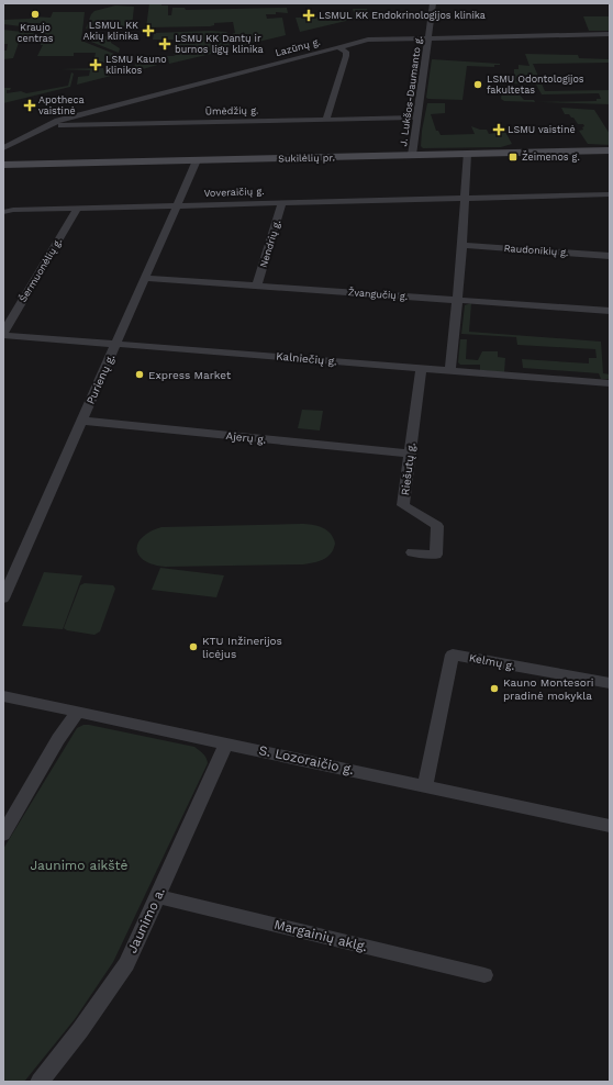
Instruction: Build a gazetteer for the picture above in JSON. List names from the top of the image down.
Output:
{
  "streets": {
    "main road": ["Sukilėlių pr."],
    "street": [
      "Lazūnų g.",
      "J. Lukšos-Daumanto g.",
      "Ūmėdžių g.",
      "Voveraičių g.",
      "Nendrių g.",
      "Raudonikių g.",
      "Šermuonėlių g.",
      "Žvangučių g.",
      "Kalniečių g.",
      "Purienų g.",
      "Ajerų g.",
      "Riešutų g.",
      "Kelmų g.",
      "S. Lozoraičio g.",
      "Jaunimo a.",
      "Margainių aklg."
    ]
  },
  "crossings": [
    ["Lazūnų g.", "J. Lukšos-Daumanto g."],
    ["Lazūnų g.", "Ūmėdžių g."],
    ["J. Lukšos-Daumanto g.", "Ūmėdžių g."],
    ["J. Lukšos-Daumanto g.", "Sukilėlių pr."],
    ["Sukilėlių pr.", "Purienų g."],
    ["Voveraičių g.", "Nendrių g."],
    ["Voveraičių g.", "Šermuonėlių g."],
    ["Voveraičių g.", "Purienų g."],
    ["Nendrių g.", "Žvangučių g."],
    ["Šermuonėlių g.", "Kalniečių g."],
    ["Žvangučių g.", "Purienų g."],
    ["Kalniečių g.", "Purienų g."],
    ["Kalniečių g.", "Riešutų g."],
    ["Purienų g.", "Ajerų g."],
    ["Ajerų g.", "Riešutų g."],
    ["Kelmų g.", "S. Lozoraičio g."],
    ["S. Lozoraičio g.", "Jaunimo a."],
    ["Jaunimo a.", "Margainių aklg."]
  ],
  "parks": ["Jaunimo aikštė"],
  "places": {
    "other": [
      "Kraujo centras",
      "LSMU Odontologijos fakultetas",
      "Express Market",
      "KTU Inžinerijos licėjus",
      "Kauno Montesori pradinė mokykla"
    ],
    "health": [
      "LSMUL KK Endokrinologijos klinika",
      "LSMUL KK Akių klinika",
      "LSMU KK Dantų ir burnos ligų klinika",
      "LSMU Kauno klinikos",
      "Apotheca vaistinė",
      "LSMU vaistinė"
    ],
    "transit": ["Žeimenos g."]
  }
}
